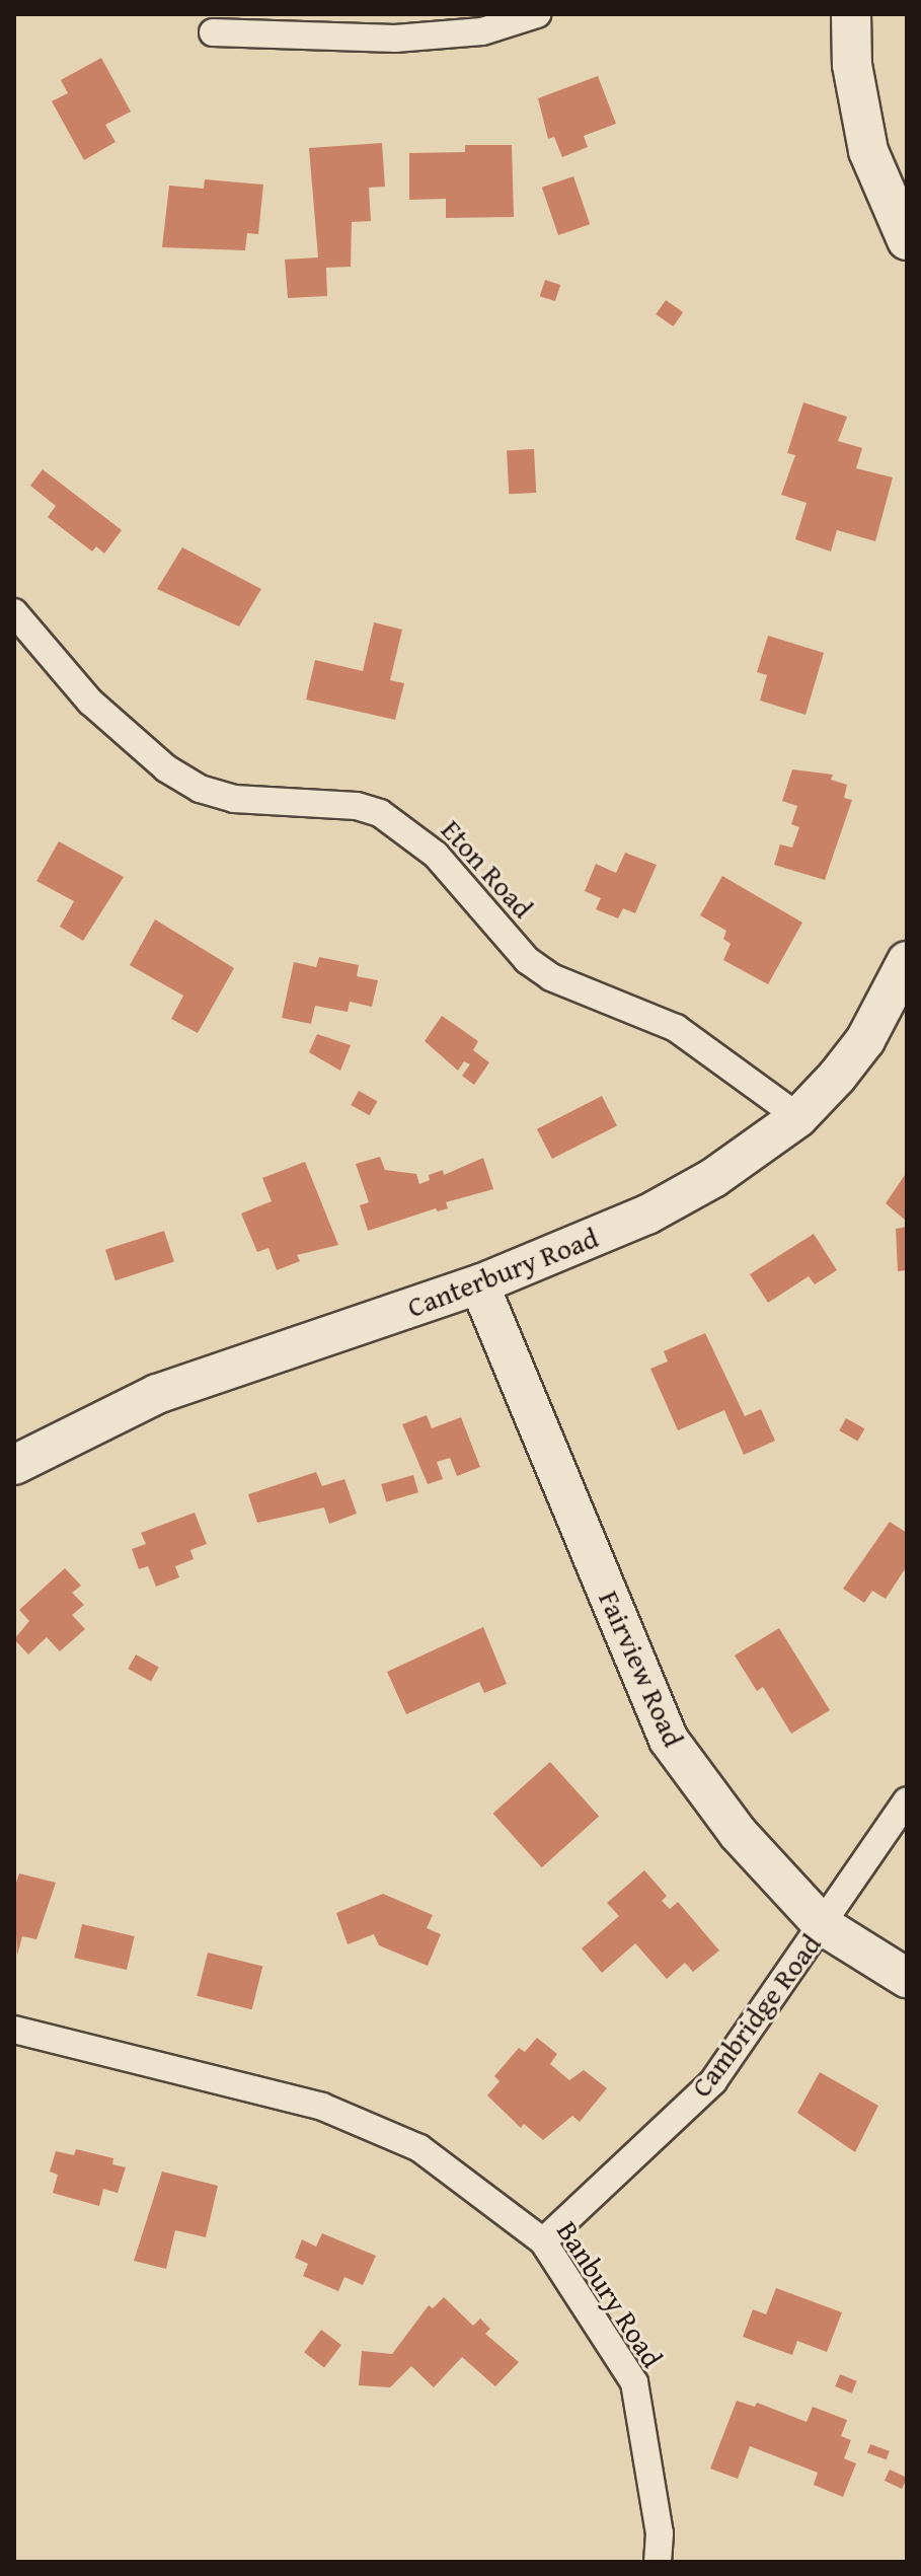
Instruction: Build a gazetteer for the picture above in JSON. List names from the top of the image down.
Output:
{
  "streets": {
    "street": [
      "Eton Road",
      "Canterbury Road",
      "Fairview Road",
      "Cambridge Road",
      "Banbury Road"
    ]
  },
  "crossings": [
    ["Eton Road", "Canterbury Road"],
    ["Canterbury Road", "Fairview Road"],
    ["Fairview Road", "Cambridge Road"],
    ["Cambridge Road", "Banbury Road"]
  ]
}
